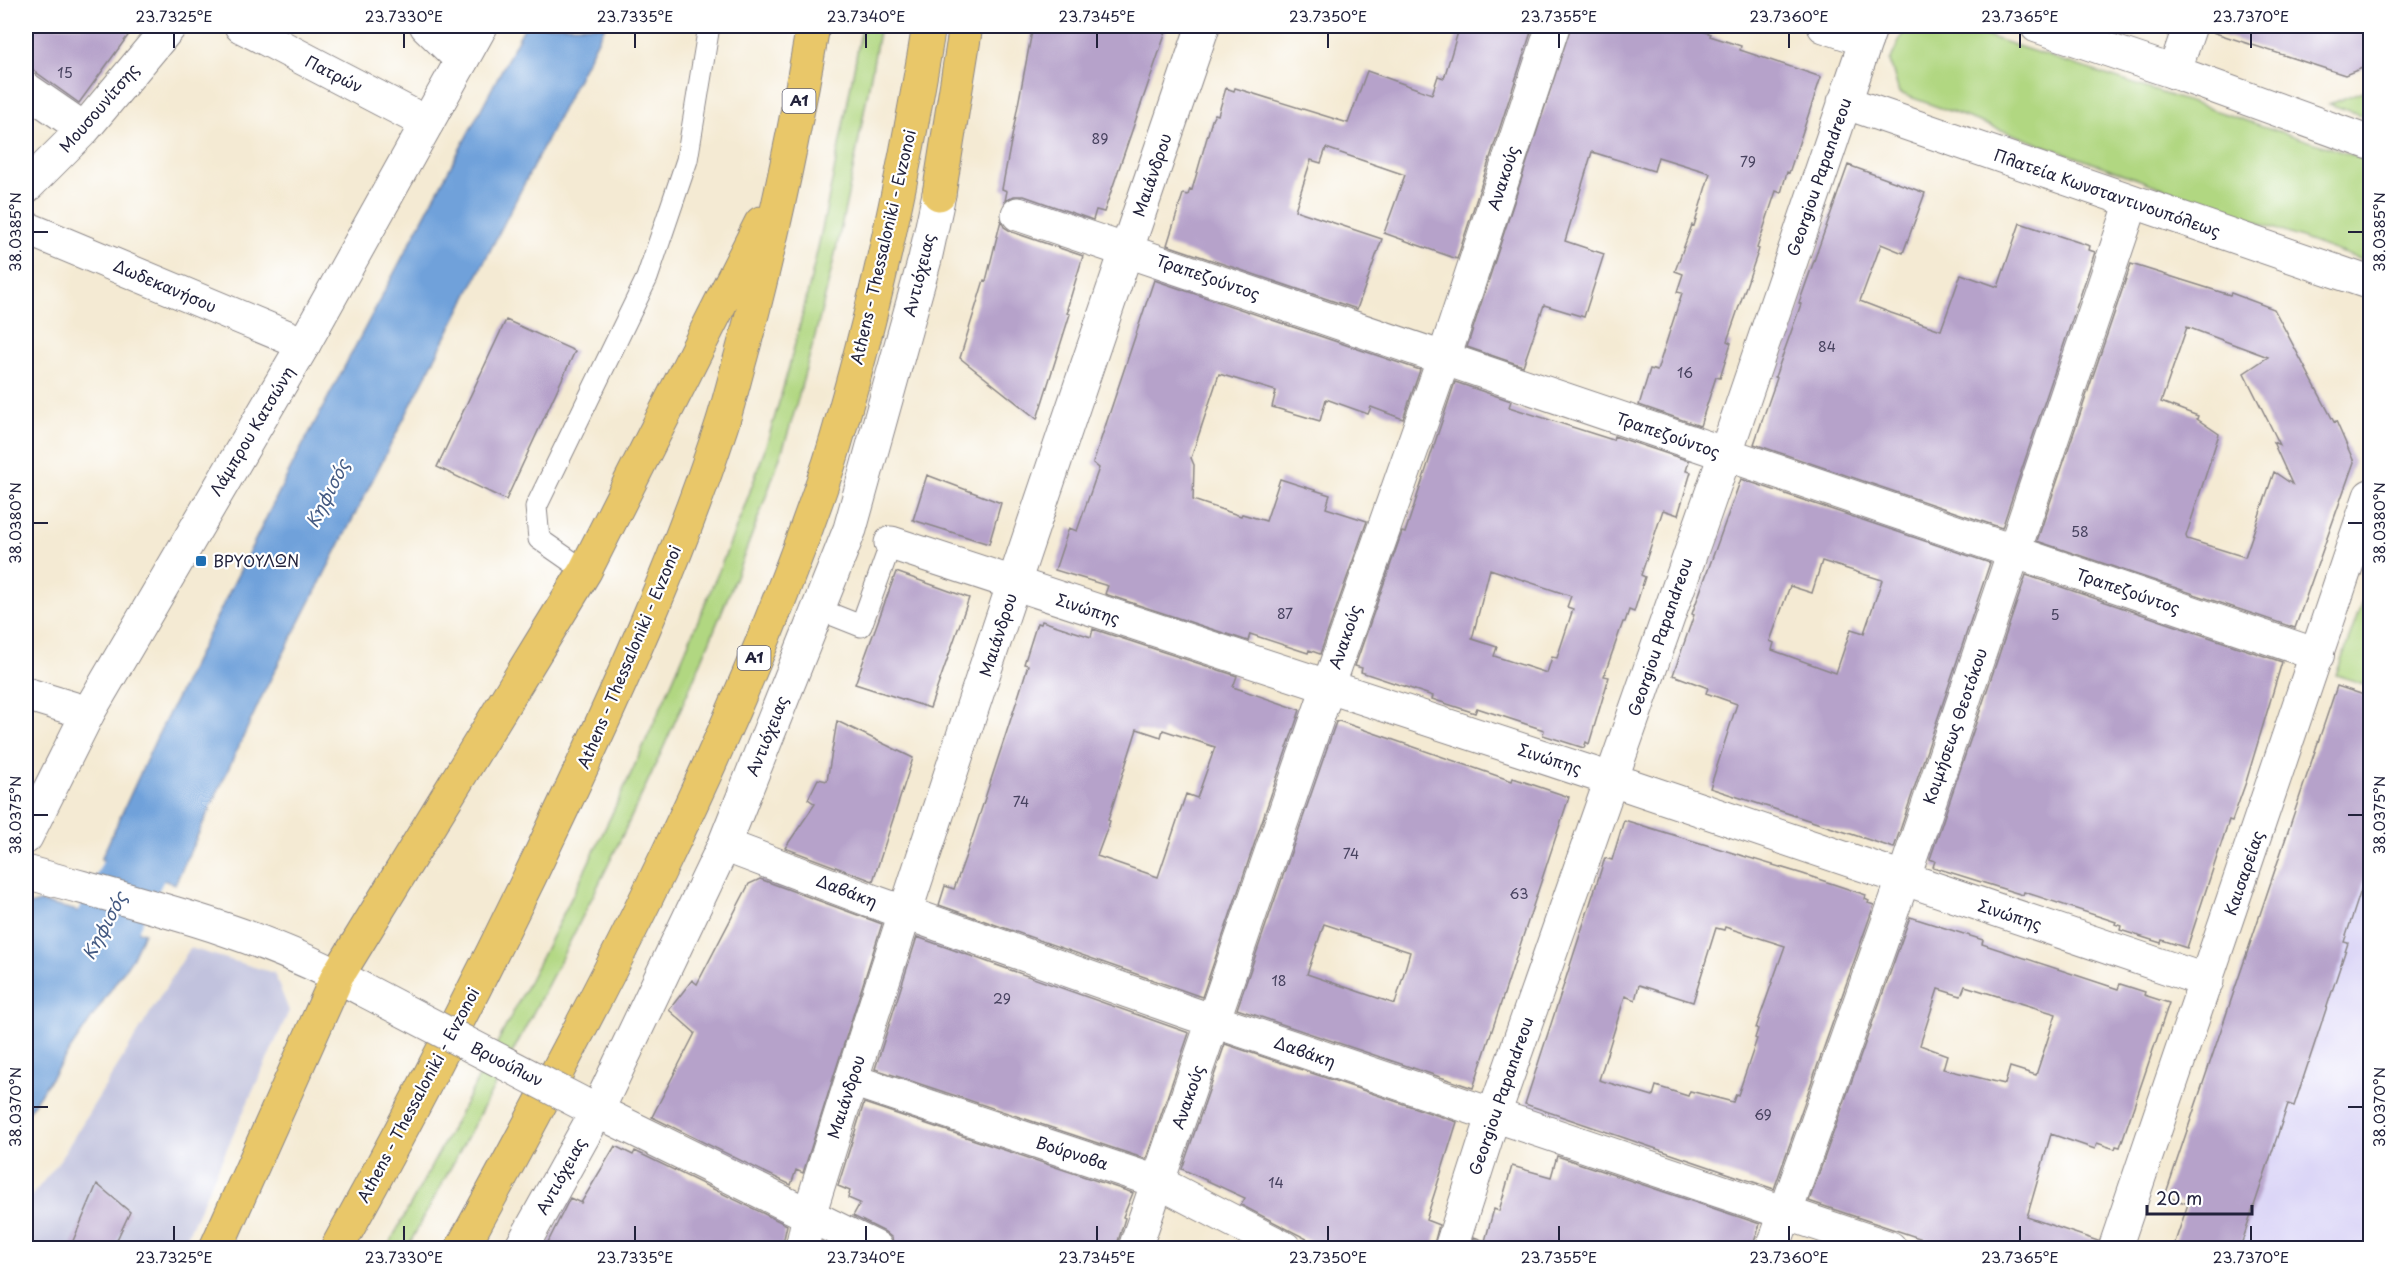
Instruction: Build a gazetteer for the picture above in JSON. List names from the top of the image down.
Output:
{
  "streets": {
    "highway": ["Α1", "Athens - Thessaloniki - Evzonoi"],
    "street": [
      "Πατρών",
      "Μουσουνίτσης",
      "Μαιάνδρου",
      "Georgiou Papandreou",
      "Ανακούς",
      "Πλατεία Κωνσταντινουπόλεως",
      "Αντιόχειας",
      "Τραπεζούντος",
      "Δωδεκανήσου",
      "Λάμπρου Κατσώνη",
      "Σινώπης",
      "Κοιμήσεως Θεοτόκου",
      "Καισαρείας",
      "Δαβάκη",
      "Βρυούλων",
      "Βούρνοβα"
    ]
  },
  "crossings": [
    ["Πατρών", "Λάμπρου Κατσώνη"],
    ["Μαιάνδρου", "Τραπεζούντος"],
    ["Μαιάνδρου", "Σινώπης"],
    ["Μαιάνδρου", "Δαβάκη"],
    ["Μαιάνδρου", "Βρυούλων"],
    ["Μαιάνδρου", "Βούρνοβα"],
    ["Georgiou Papandreou", "Πλατεία Κωνσταντινουπόλεως"],
    ["Georgiou Papandreou", "Τραπεζούντος"],
    ["Georgiou Papandreou", "Σινώπης"],
    ["Georgiou Papandreou", "Δαβάκη"],
    ["Ανακούς", "Τραπεζούντος"],
    ["Ανακούς", "Σινώπης"],
    ["Ανακούς", "Δαβάκη"],
    ["Ανακούς", "Βούρνοβα"],
    ["Πλατεία Κωνσταντινουπόλεως", "Κοιμήσεως Θεοτόκου"],
    ["Αντιόχειας", "Δαβάκη"],
    ["Αντιόχειας", "Βρυούλων"],
    ["Τραπεζούντος", "Κοιμήσεως Θεοτόκου"],
    ["Τραπεζούντος", "Καισαρείας"],
    ["Δωδεκανήσου", "Λάμπρου Κατσώνη"],
    ["Σινώπης", "Κοιμήσεως Θεοτόκου"],
    ["Σινώπης", "Καισαρείας"],
    ["Κοιμήσεως Θεοτόκου", "Δαβάκη"]
  ],
  "water": ["Κηφισός"],
  "places": {
    "transit": ["ΒΡΥΟΥΛΩΝ"]
  },
  "house_numbers": [
    "15",
    "89",
    "79",
    "84",
    "16",
    "58",
    "87",
    "5",
    "74",
    "74",
    "63",
    "18",
    "29",
    "69",
    "14"
  ],
  "scale_bar": "20 m",
  "coordinates": [
    "23.7325°E",
    "23.7330°E",
    "23.7335°E",
    "23.7340°E",
    "23.7345°E",
    "23.7350°E",
    "23.7355°E",
    "23.7360°E",
    "23.7365°E",
    "23.7370°E",
    "38.0385°N",
    "38.0380°N",
    "38.0375°N",
    "38.0370°N"
  ]
}
